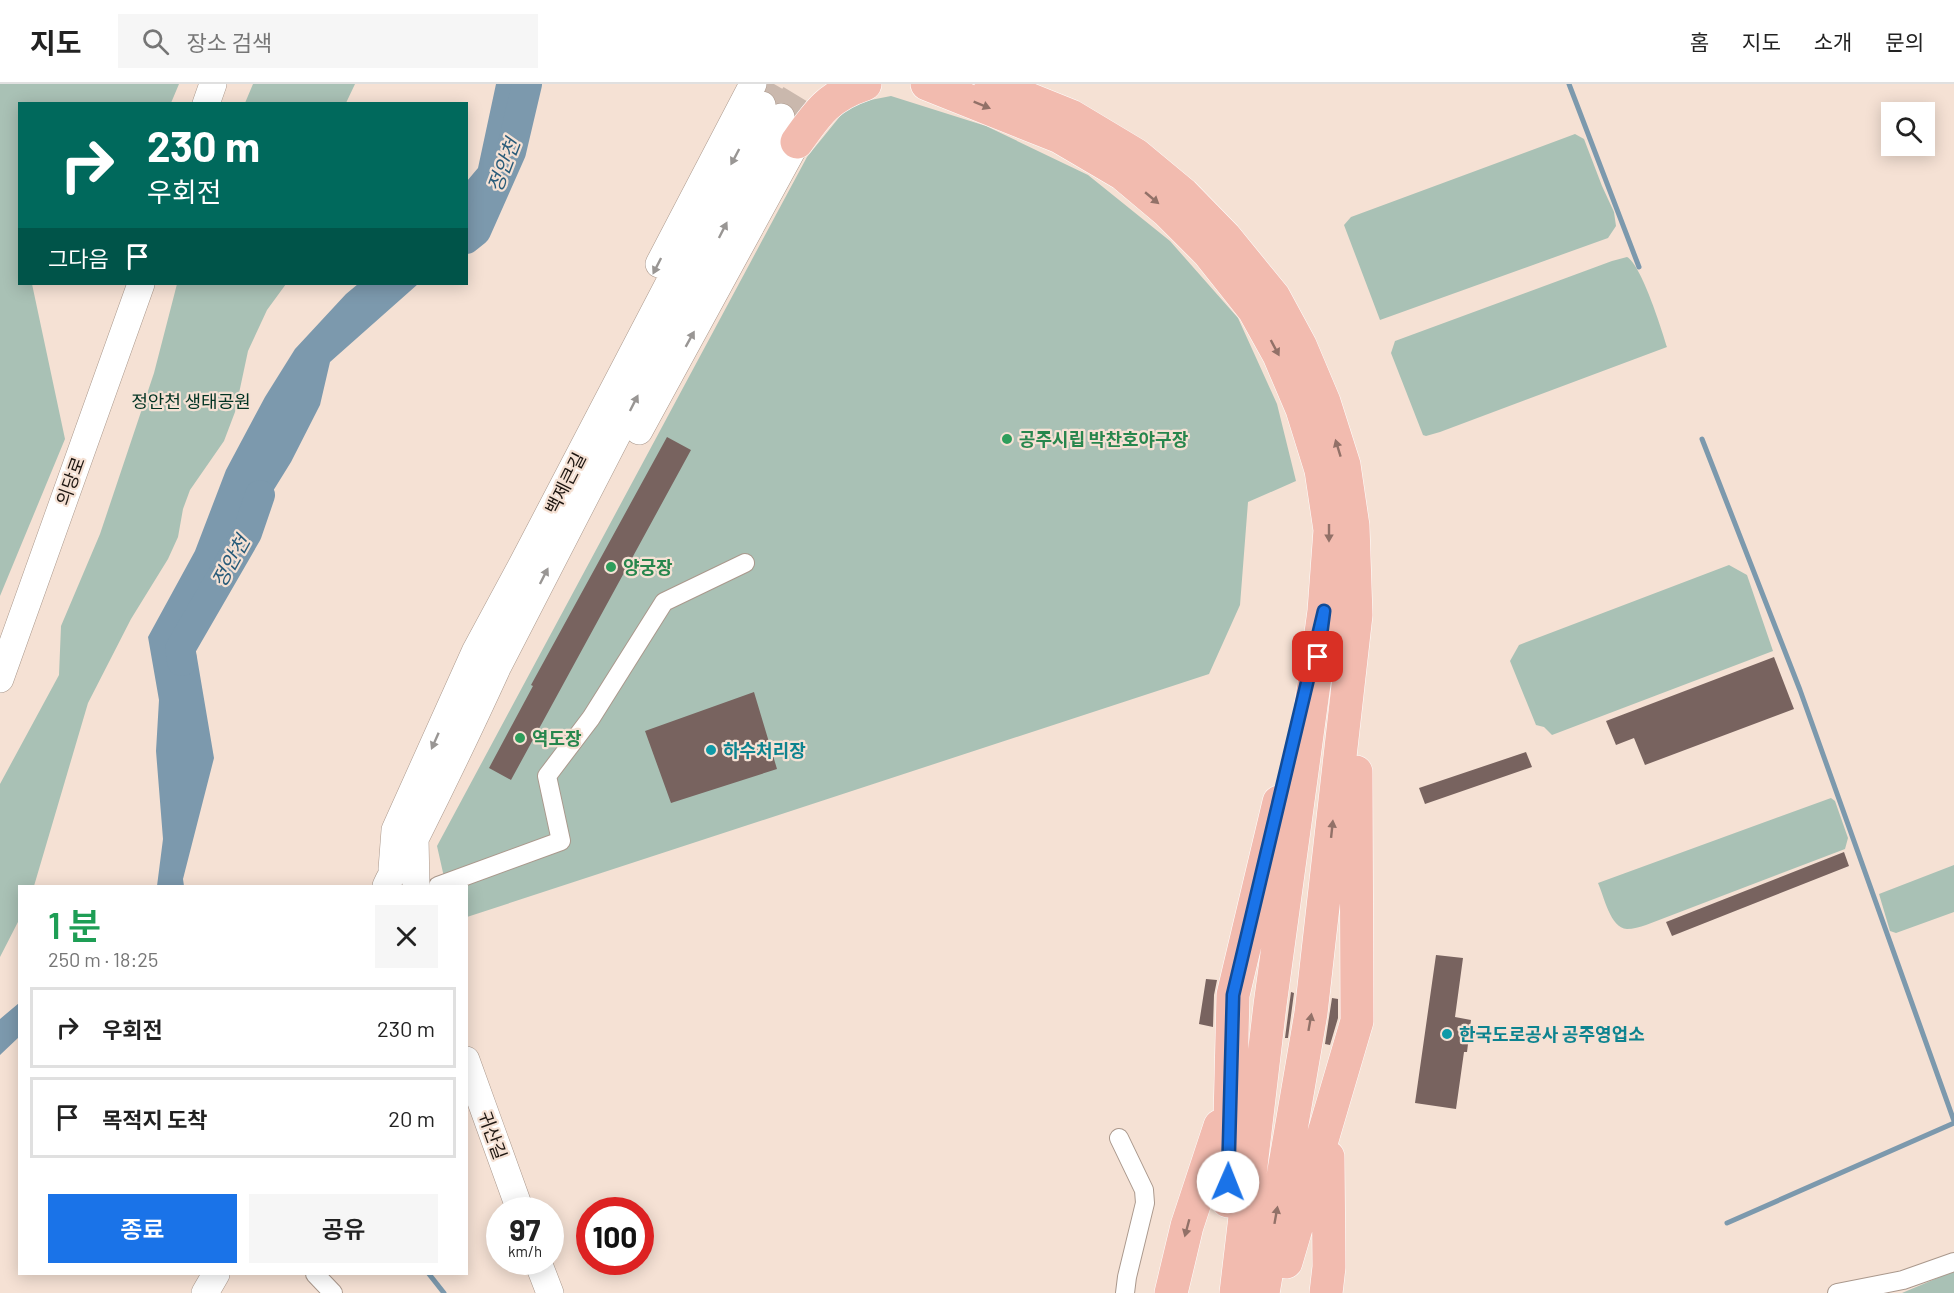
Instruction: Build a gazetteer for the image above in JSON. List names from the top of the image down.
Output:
{
  "streets": {
    "main road": ["의당로", "백제큰길", "귀산길"]
  },
  "water": ["정안천"],
  "parks": ["정안천 생태공원"],
  "places": [
    "공주시립 박찬호야구장",
    "양궁장",
    "역도장",
    "하수처리장",
    "한국도로공사 공주영업소"
  ],
  "page": {
    "header": "지도",
    "search": "장소 검색",
    "nav": [
      "홈",
      "지도",
      "소개",
      "문의"
    ],
    "turn": ["230 m", "우회전"],
    "then": "그다음",
    "heading": ["1 분", "250 m · 18:25"],
    "list": [
      {
        "name": "우회전",
        "value": "230 m"
      },
      {
        "name": "목적지 도착",
        "value": "20 m"
      }
    ],
    "buttons": ["종료", "공유"],
    "speed": "97 km/h",
    "limit": "100"
  }
}
